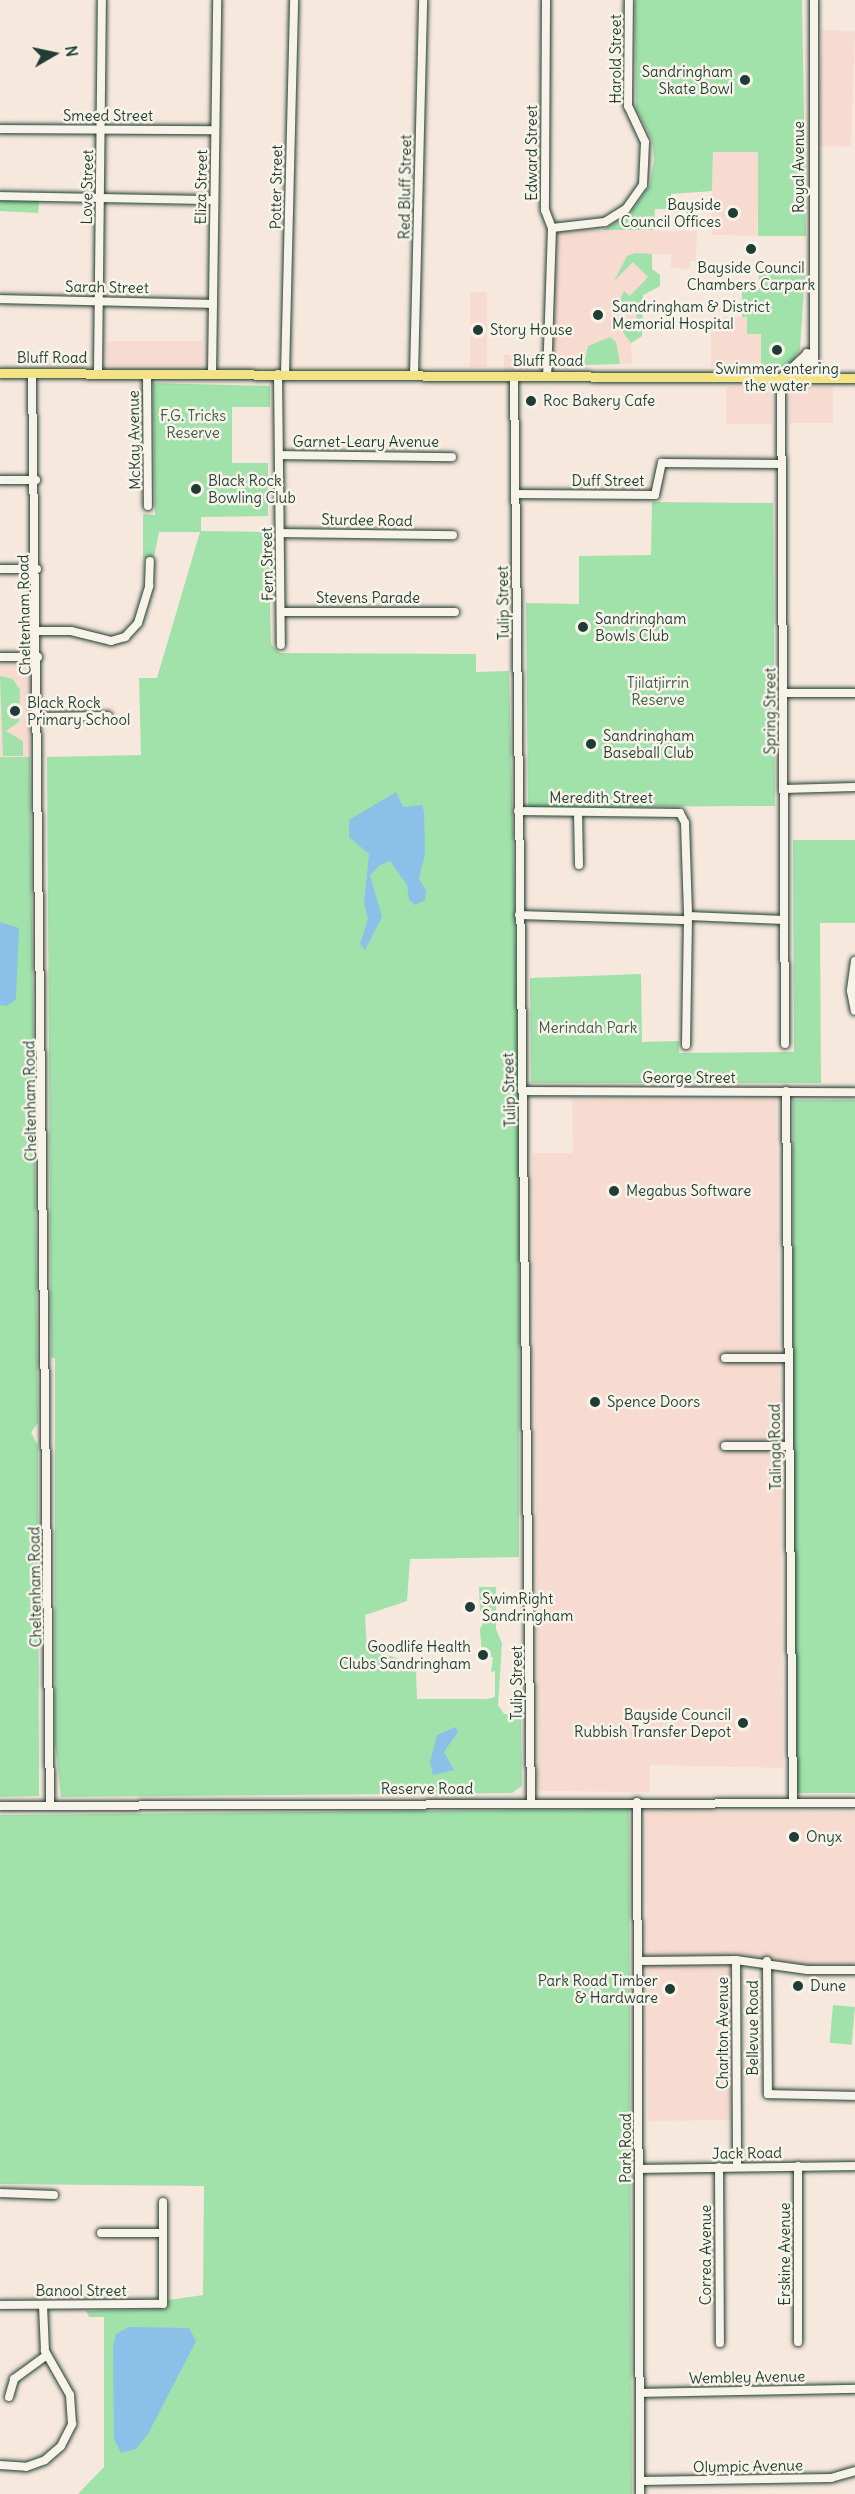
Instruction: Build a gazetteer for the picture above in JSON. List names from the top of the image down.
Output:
{
  "streets": {
    "main road": ["Bluff Road"],
    "street": [
      "Harold Street",
      "Smeed Street",
      "Edward Street",
      "Royal Avenue",
      "Love Street",
      "Eliza Street",
      "Potter Street",
      "Red Bluff Street",
      "Sarah Street",
      "McKay Avenue",
      "Garnet-Leary Avenue",
      "Duff Street",
      "Sturdee Road",
      "Fern Street",
      "Stevens Parade",
      "Tulip Street",
      "Cheltenham Road",
      "Spring Street",
      "Meredith Street",
      "George Street",
      "Talinga Road",
      "Reserve Road",
      "Bellevue Road",
      "Charlton Avenue",
      "Park Road",
      "Jack Road",
      "Erskine Avenue",
      "Correa Avenue",
      "Banool Street",
      "Wembley Avenue",
      "Olympic Avenue"
    ]
  },
  "crossings": [
    ["Harold Street", "Edward Street"],
    ["Smeed Street", "Love Street"],
    ["Smeed Street", "Eliza Street"],
    ["Edward Street", "Bluff Road"],
    ["Royal Avenue", "Bluff Road"],
    ["Love Street", "Sarah Street"],
    ["Love Street", "Bluff Road"],
    ["Eliza Street", "Sarah Street"],
    ["Eliza Street", "Bluff Road"],
    ["Potter Street", "Bluff Road"],
    ["Potter Street", "Fern Street"],
    ["Red Bluff Street", "Bluff Road"],
    ["Bluff Road", "McKay Avenue"],
    ["Bluff Road", "Fern Street"],
    ["Bluff Road", "Tulip Street"],
    ["Bluff Road", "Cheltenham Road"],
    ["Bluff Road", "Spring Street"],
    ["Garnet-Leary Avenue", "Fern Street"],
    ["Duff Street", "Tulip Street"],
    ["Duff Street", "Spring Street"],
    ["Sturdee Road", "Fern Street"],
    ["Fern Street", "Stevens Parade"],
    ["Tulip Street", "Meredith Street"],
    ["Tulip Street", "George Street"],
    ["Tulip Street", "Reserve Road"],
    ["Cheltenham Road", "Reserve Road"],
    ["George Street", "Talinga Road"],
    ["Talinga Road", "Reserve Road"],
    ["Reserve Road", "Park Road"],
    ["Charlton Avenue", "Park Road"],
    ["Charlton Avenue", "Jack Road"],
    ["Park Road", "Jack Road"],
    ["Park Road", "Wembley Avenue"],
    ["Park Road", "Olympic Avenue"],
    ["Jack Road", "Erskine Avenue"],
    ["Jack Road", "Correa Avenue"]
  ],
  "parks": ["F.G. Tricks Reserve", "Tjilatjirrin Reserve", "Merindah Park"],
  "places": [
    "Sandringham Skate Bowl",
    "Bayside Council Offices",
    "Bayside Council Chambers Carpark",
    "Sandringham & District Memorial Hospital",
    "Story House",
    "Swimmer entering the water",
    "Roc Bakery Cafe",
    "Black Rock Bowling Club",
    "Sandringham Bowls Club",
    "Black Rock Primary School",
    "Sandringham Baseball Club",
    "Megabus Software",
    "Spence Doors",
    "SwimRight Sandringham",
    "Goodlife Health Clubs Sandringham",
    "Bayside Council Rubbish Transfer Depot",
    "Onyx",
    "Dune",
    "Park Road Timber & Hardware"
  ],
  "north": "right"
}
